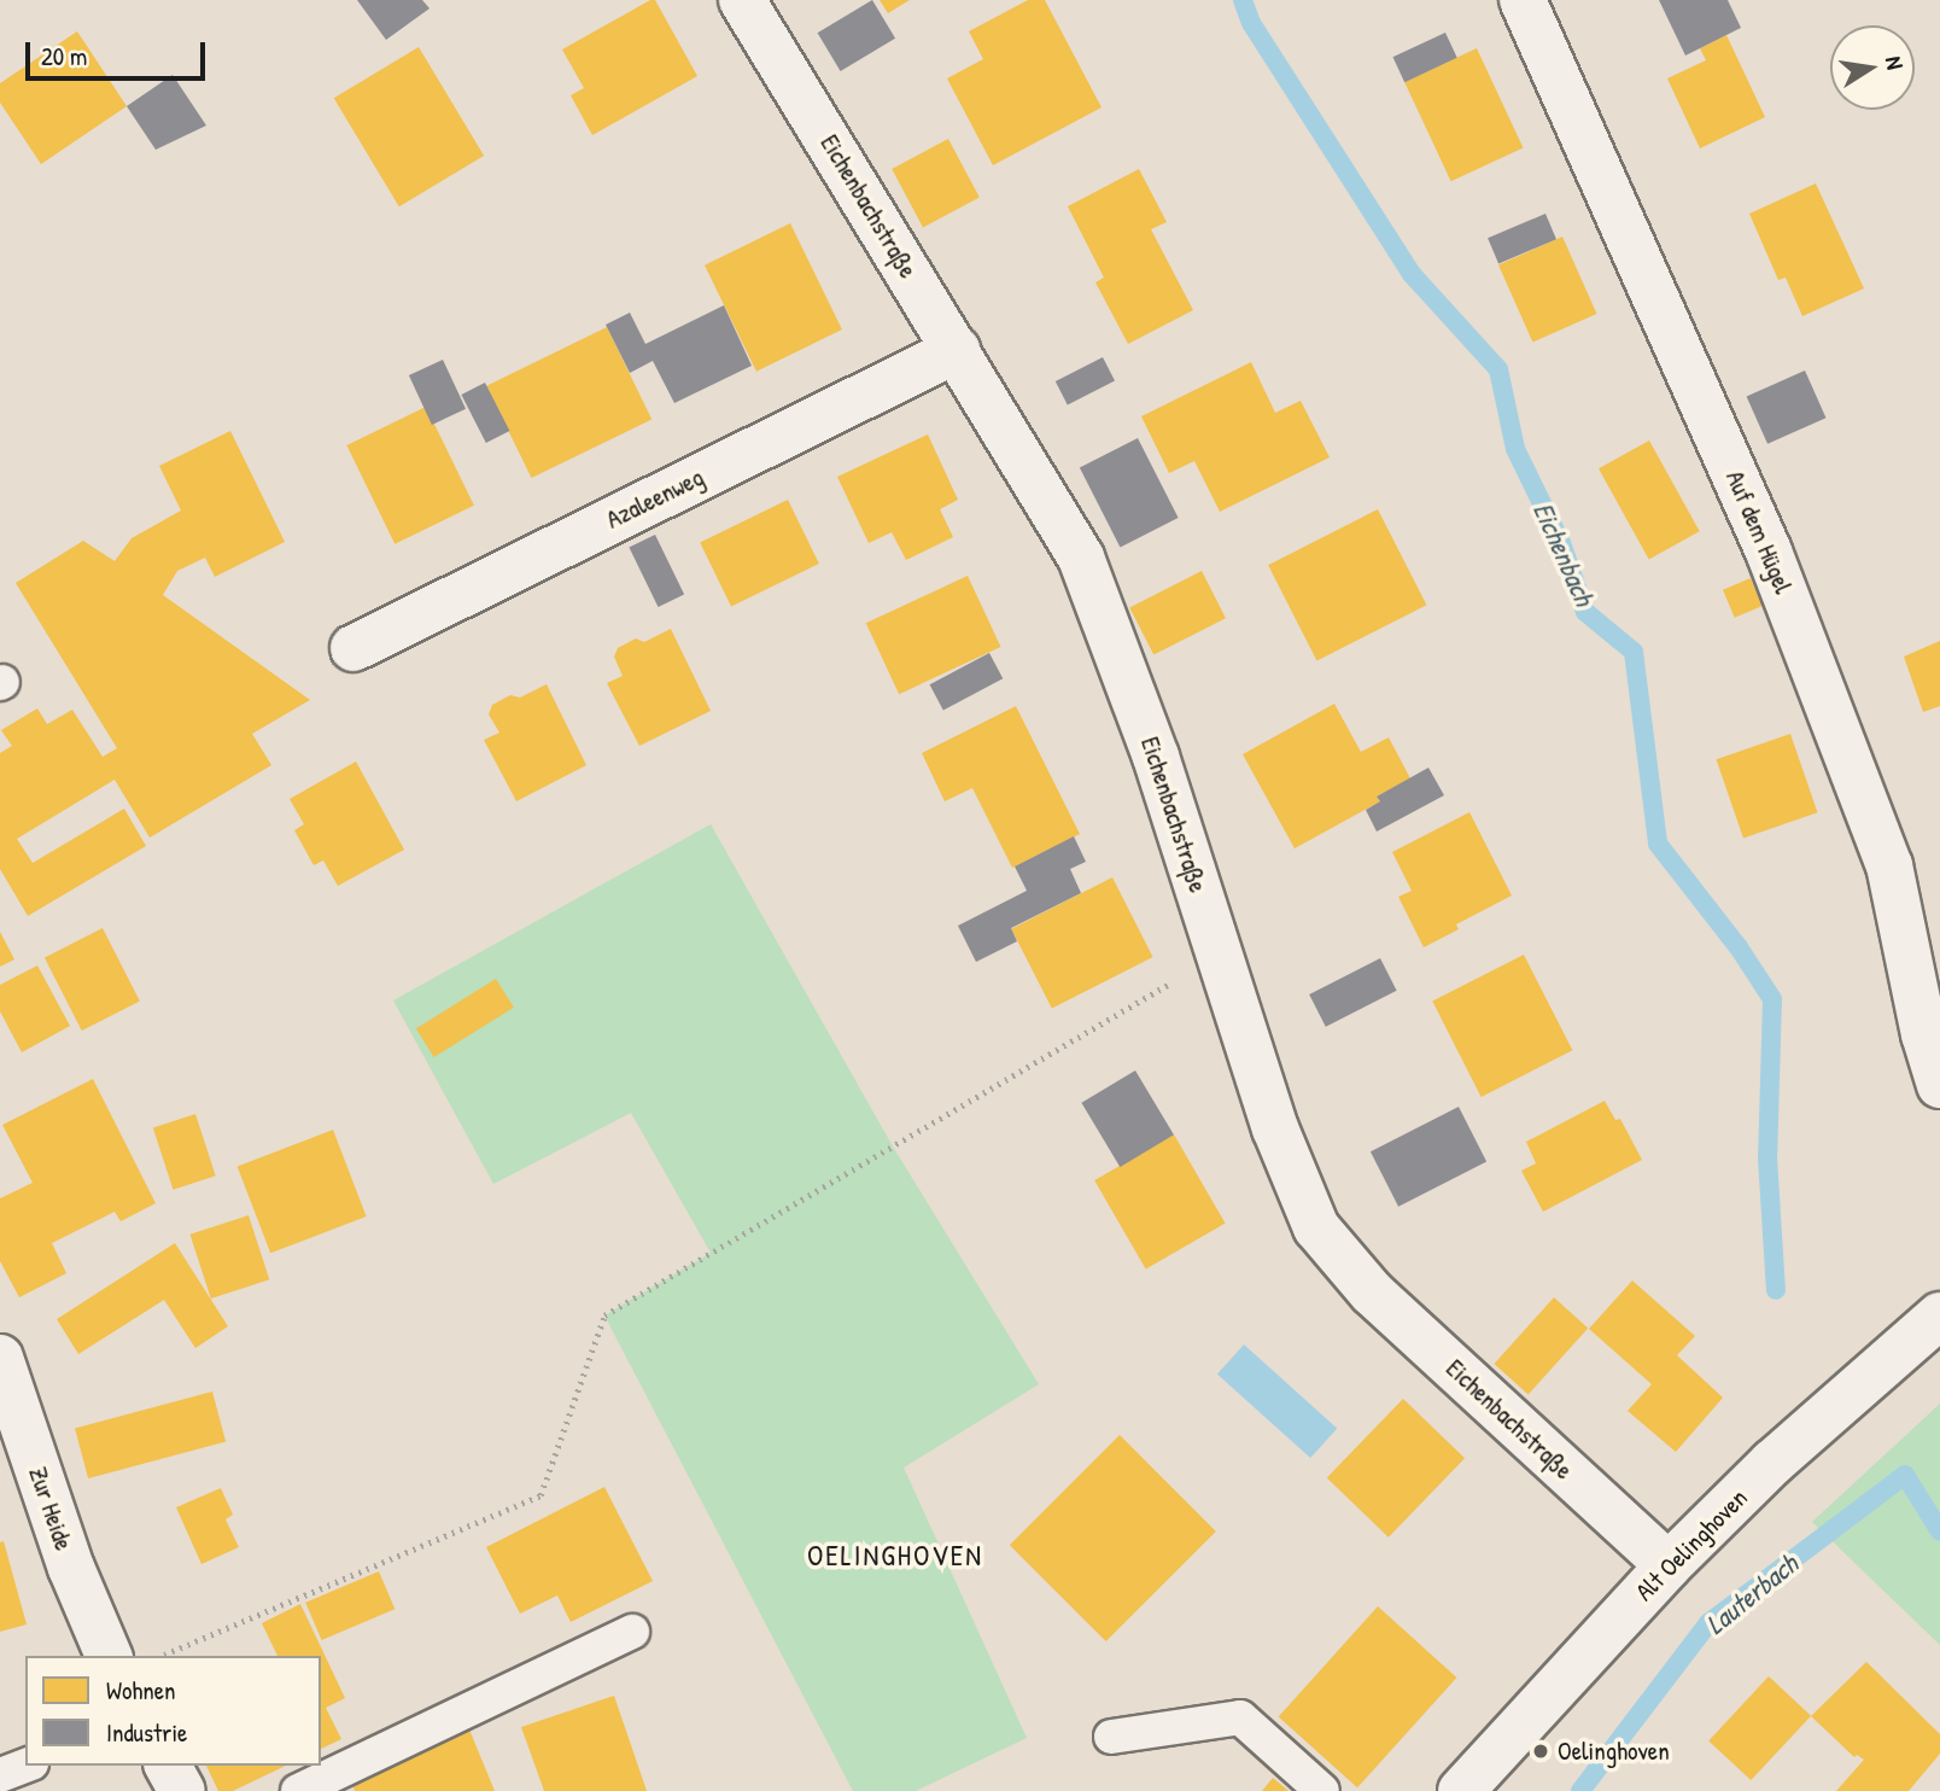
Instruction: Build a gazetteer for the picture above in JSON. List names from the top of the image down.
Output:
{
  "streets": {
    "street": [
      "Eichenbachstraße",
      "Azaleenweg",
      "Auf dem Hügel",
      "Zur Heide",
      "Alt Oelinghoven"
    ]
  },
  "crossings": [
    ["Eichenbachstraße", "Azaleenweg"],
    ["Eichenbachstraße", "Alt Oelinghoven"]
  ],
  "districts": ["OELINGHOVEN"],
  "water": ["Eichenbach", "Lauterbach"],
  "places": ["Oelinghoven"],
  "legend": ["Wohnen", "Industrie"],
  "scale_bar": "20 m",
  "north": "right"
}
